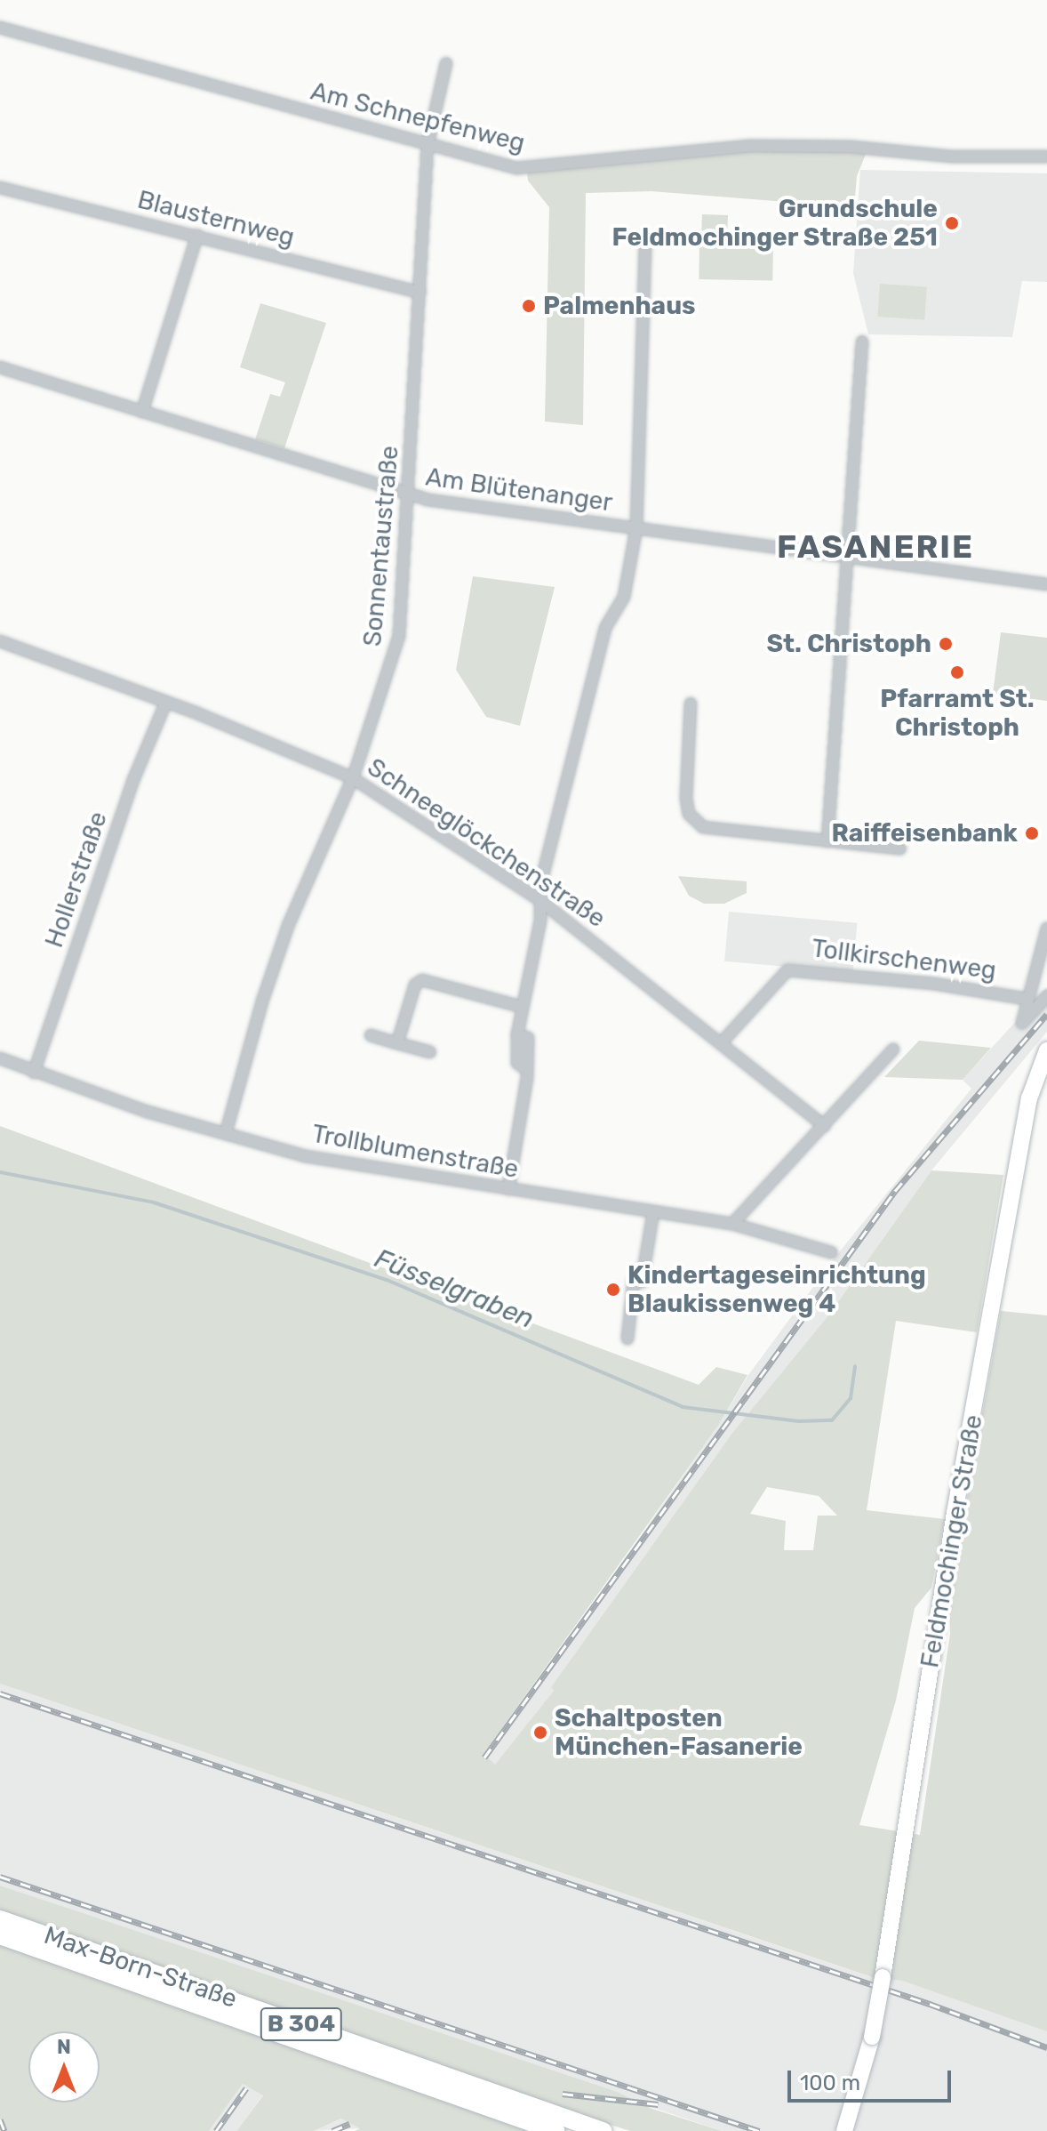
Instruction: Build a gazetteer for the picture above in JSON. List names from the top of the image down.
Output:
{
  "streets": {
    "main road": ["Feldmochinger Straße", "Max-Born-Straße", "B 304"],
    "street": [
      "Am Schnepfenweg",
      "Blausternweg",
      "Am Blütenanger",
      "Sonnentaustraße",
      "Schneeglöckchenstraße",
      "Hollerstraße",
      "Tollkirschenweg",
      "Trollblumenstraße"
    ]
  },
  "crossings": [
    ["Am Schnepfenweg", "Sonnentaustraße"],
    ["Blausternweg", "Sonnentaustraße"],
    ["Am Blütenanger", "Sonnentaustraße"],
    ["Sonnentaustraße", "Schneeglöckchenstraße"],
    ["Sonnentaustraße", "Trollblumenstraße"],
    ["Schneeglöckchenstraße", "Hollerstraße"],
    ["Schneeglöckchenstraße", "Tollkirschenweg"],
    ["Hollerstraße", "Trollblumenstraße"]
  ],
  "districts": ["FASANERIE"],
  "water": ["Füsselgraben"],
  "places": [
    "Grundschule Feldmochinger Straße 251",
    "Palmenhaus",
    "St. Christoph",
    "Pfarramt St. Christoph",
    "Raiffeisenbank",
    "Kindertageseinrichtung Blaukissenweg 4",
    "Schaltposten München-Fasanerie"
  ],
  "scale_bar": "100 m",
  "north": "top"
}
